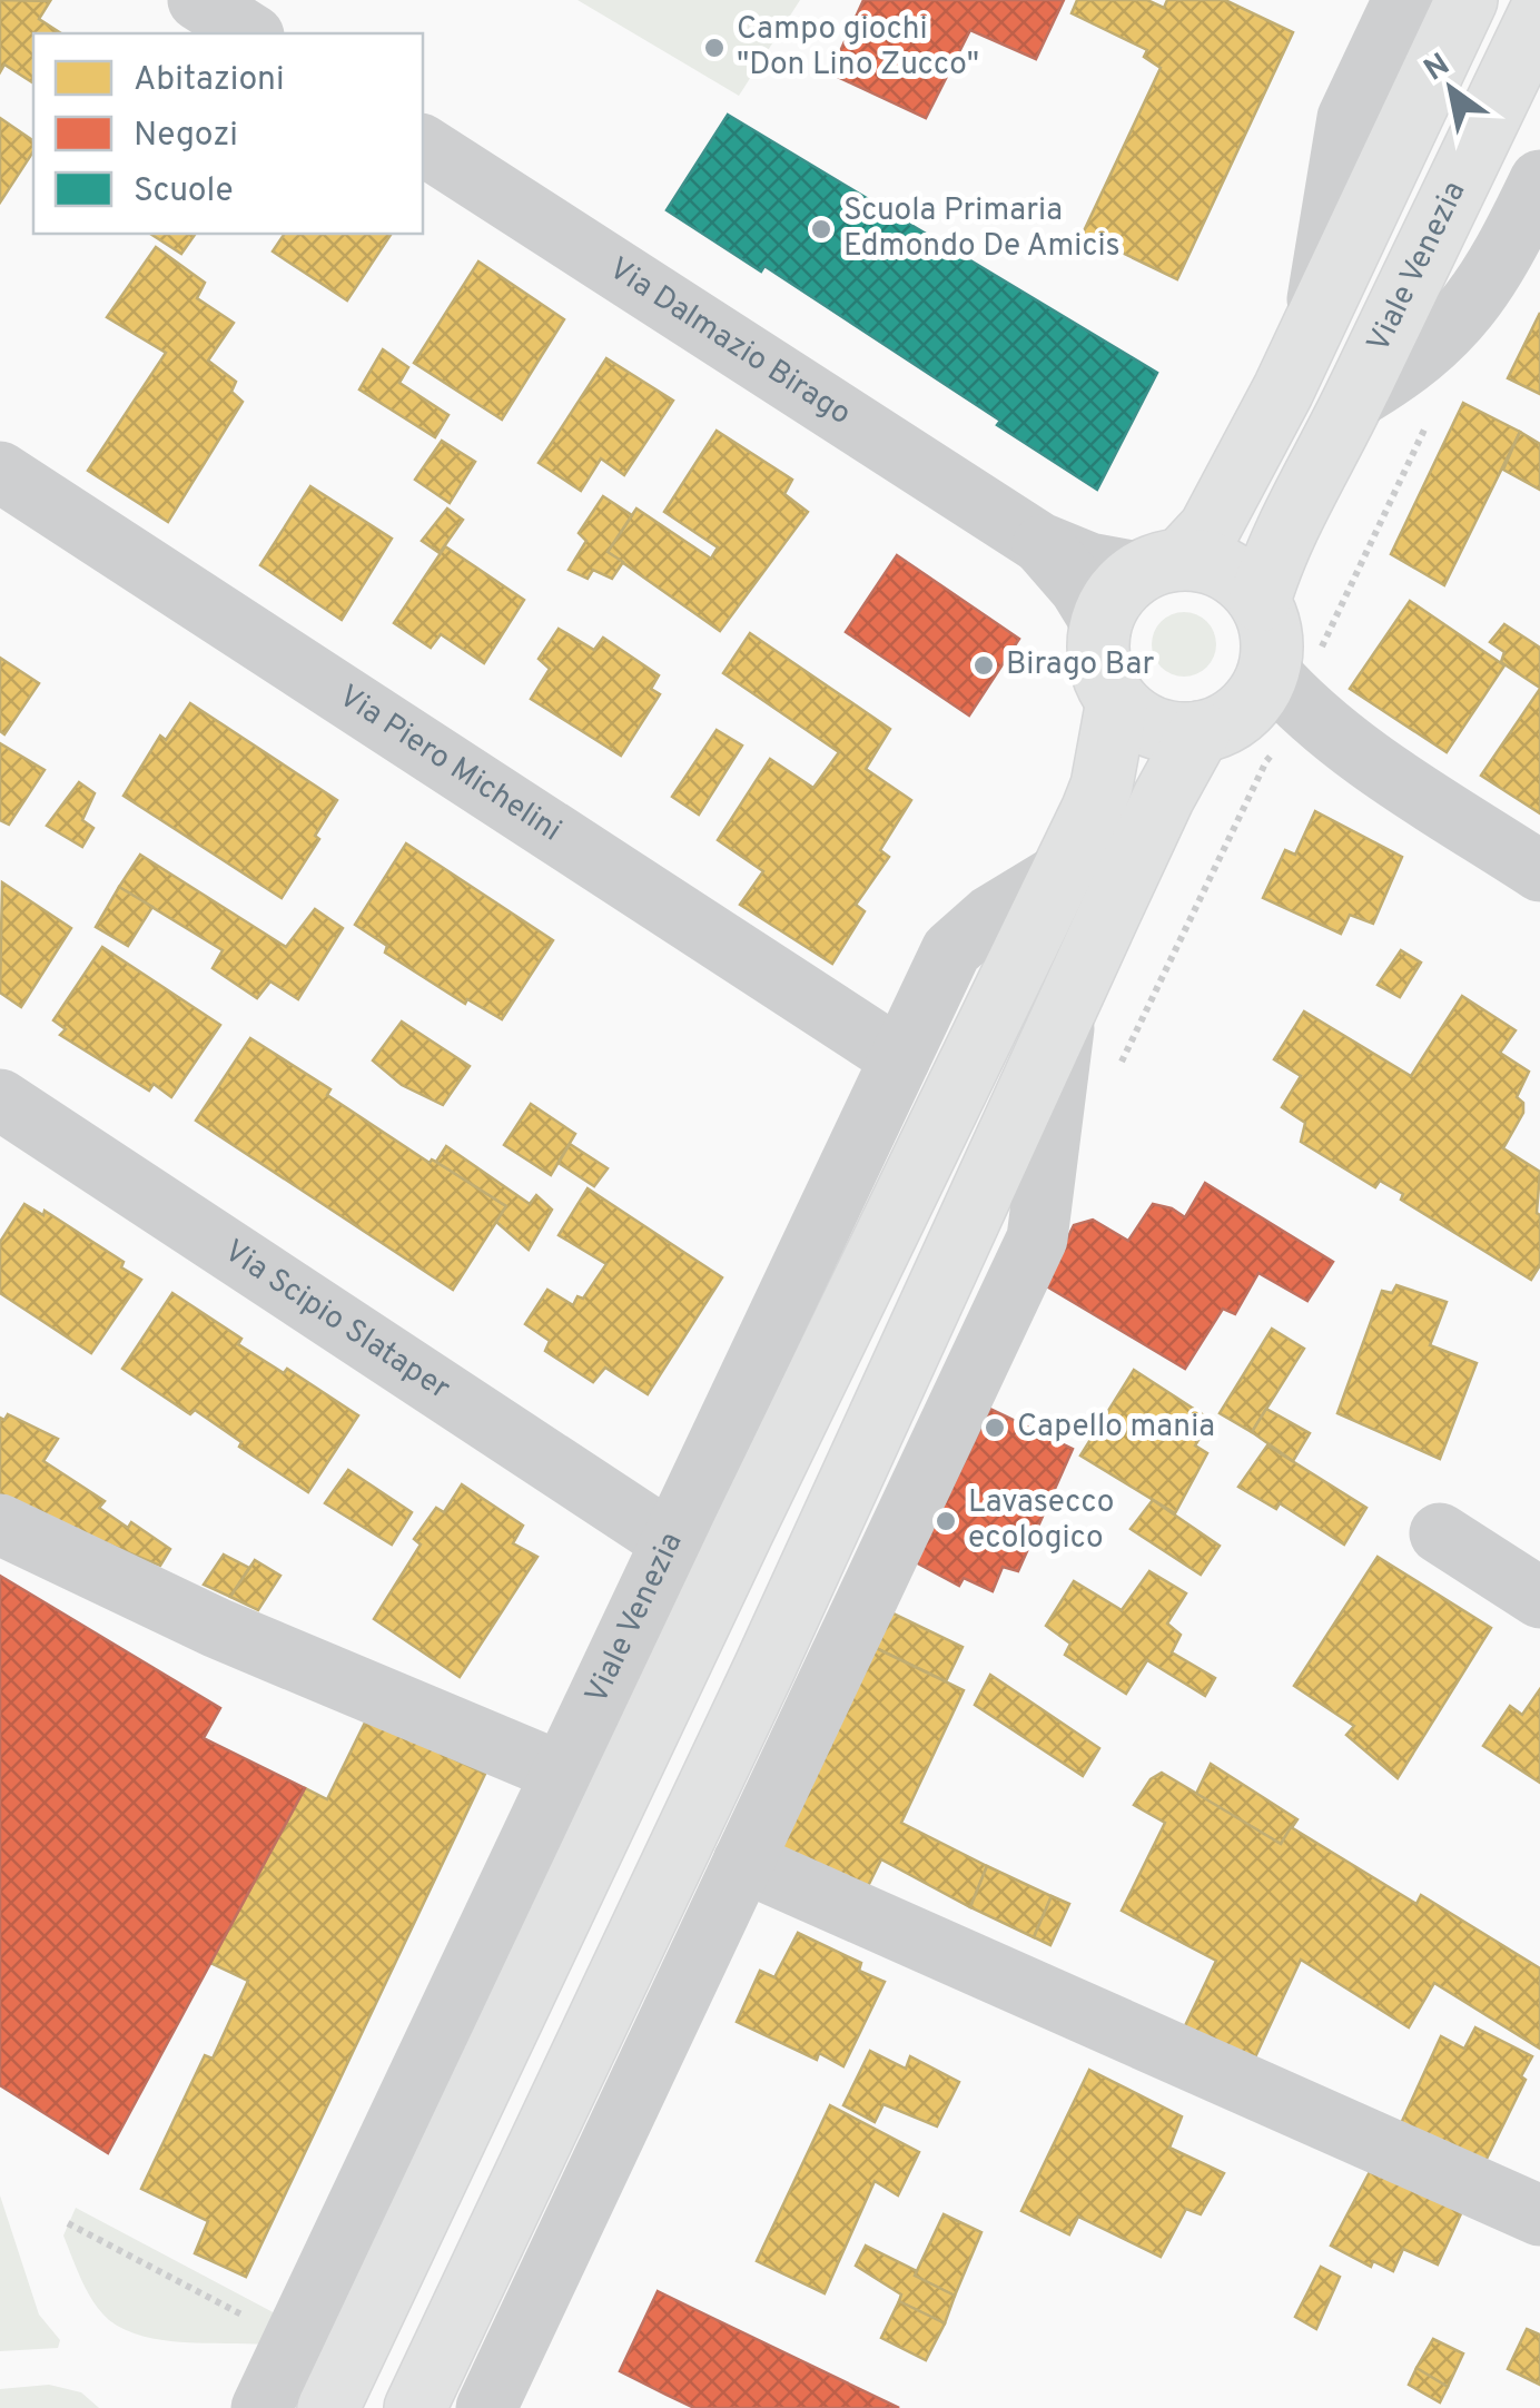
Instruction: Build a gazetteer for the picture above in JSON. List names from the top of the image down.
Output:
{
  "streets": {
    "main road": ["Viale Venezia"],
    "street": ["Via Dalmazio Birago", "Via Piero Michelini", "Via Scipio Slataper"]
  },
  "crossings": [
    ["Viale Venezia", "Via Dalmazio Birago"],
    ["Viale Venezia", "Via Piero Michelini"],
    ["Viale Venezia", "Via Scipio Slataper"]
  ],
  "places": [
    "Campo giochi \"Don Lino Zucco\"",
    "Scuola Primaria Edmondo De Amicis",
    "Birago Bar",
    "Capello mania",
    "Lavasecco ecologico"
  ],
  "legend": ["Abitazioni", "Negozi", "Scuole"],
  "north": "top left"
}
